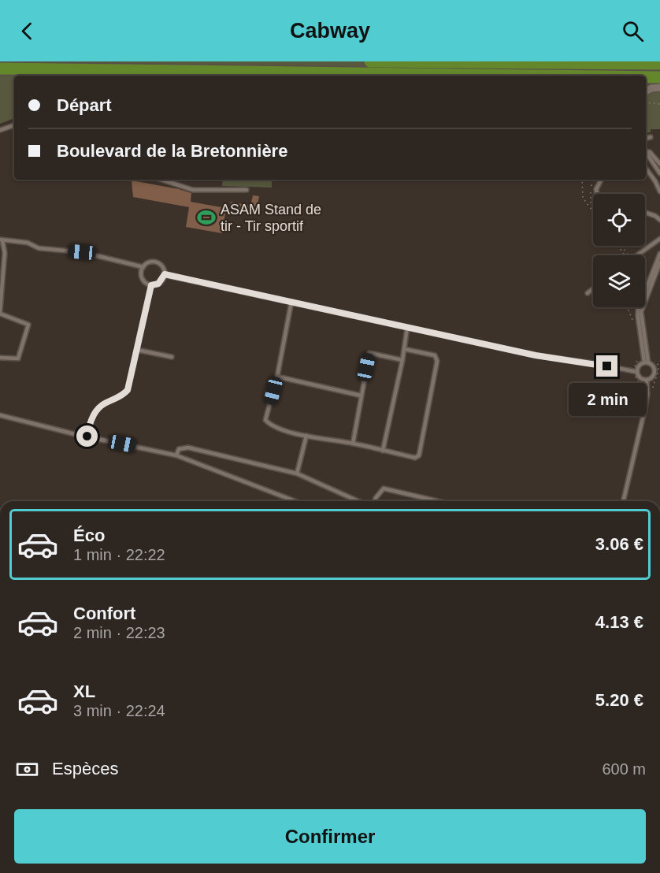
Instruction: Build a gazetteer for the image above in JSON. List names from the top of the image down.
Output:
{
  "places": {
    "sports": ["ASAM Stand de tir - Tir sportif"]
  },
  "page": {
    "header": "Cabway",
    "banner": ["Départ", "Boulevard de la Bretonnière"],
    "bubble": "2 min",
    "list": [
      {
        "name": "Éco",
        "note": "1 min · 22:22",
        "value": "3.06 €"
      },
      {
        "name": "Confort",
        "note": "2 min · 22:23",
        "value": "4.13 €"
      },
      {
        "name": "XL",
        "note": "3 min · 22:24",
        "value": "5.20 €"
      }
    ],
    "pay": ["Espèces", "600 m"],
    "buttons": "Confirmer"
  }
}
